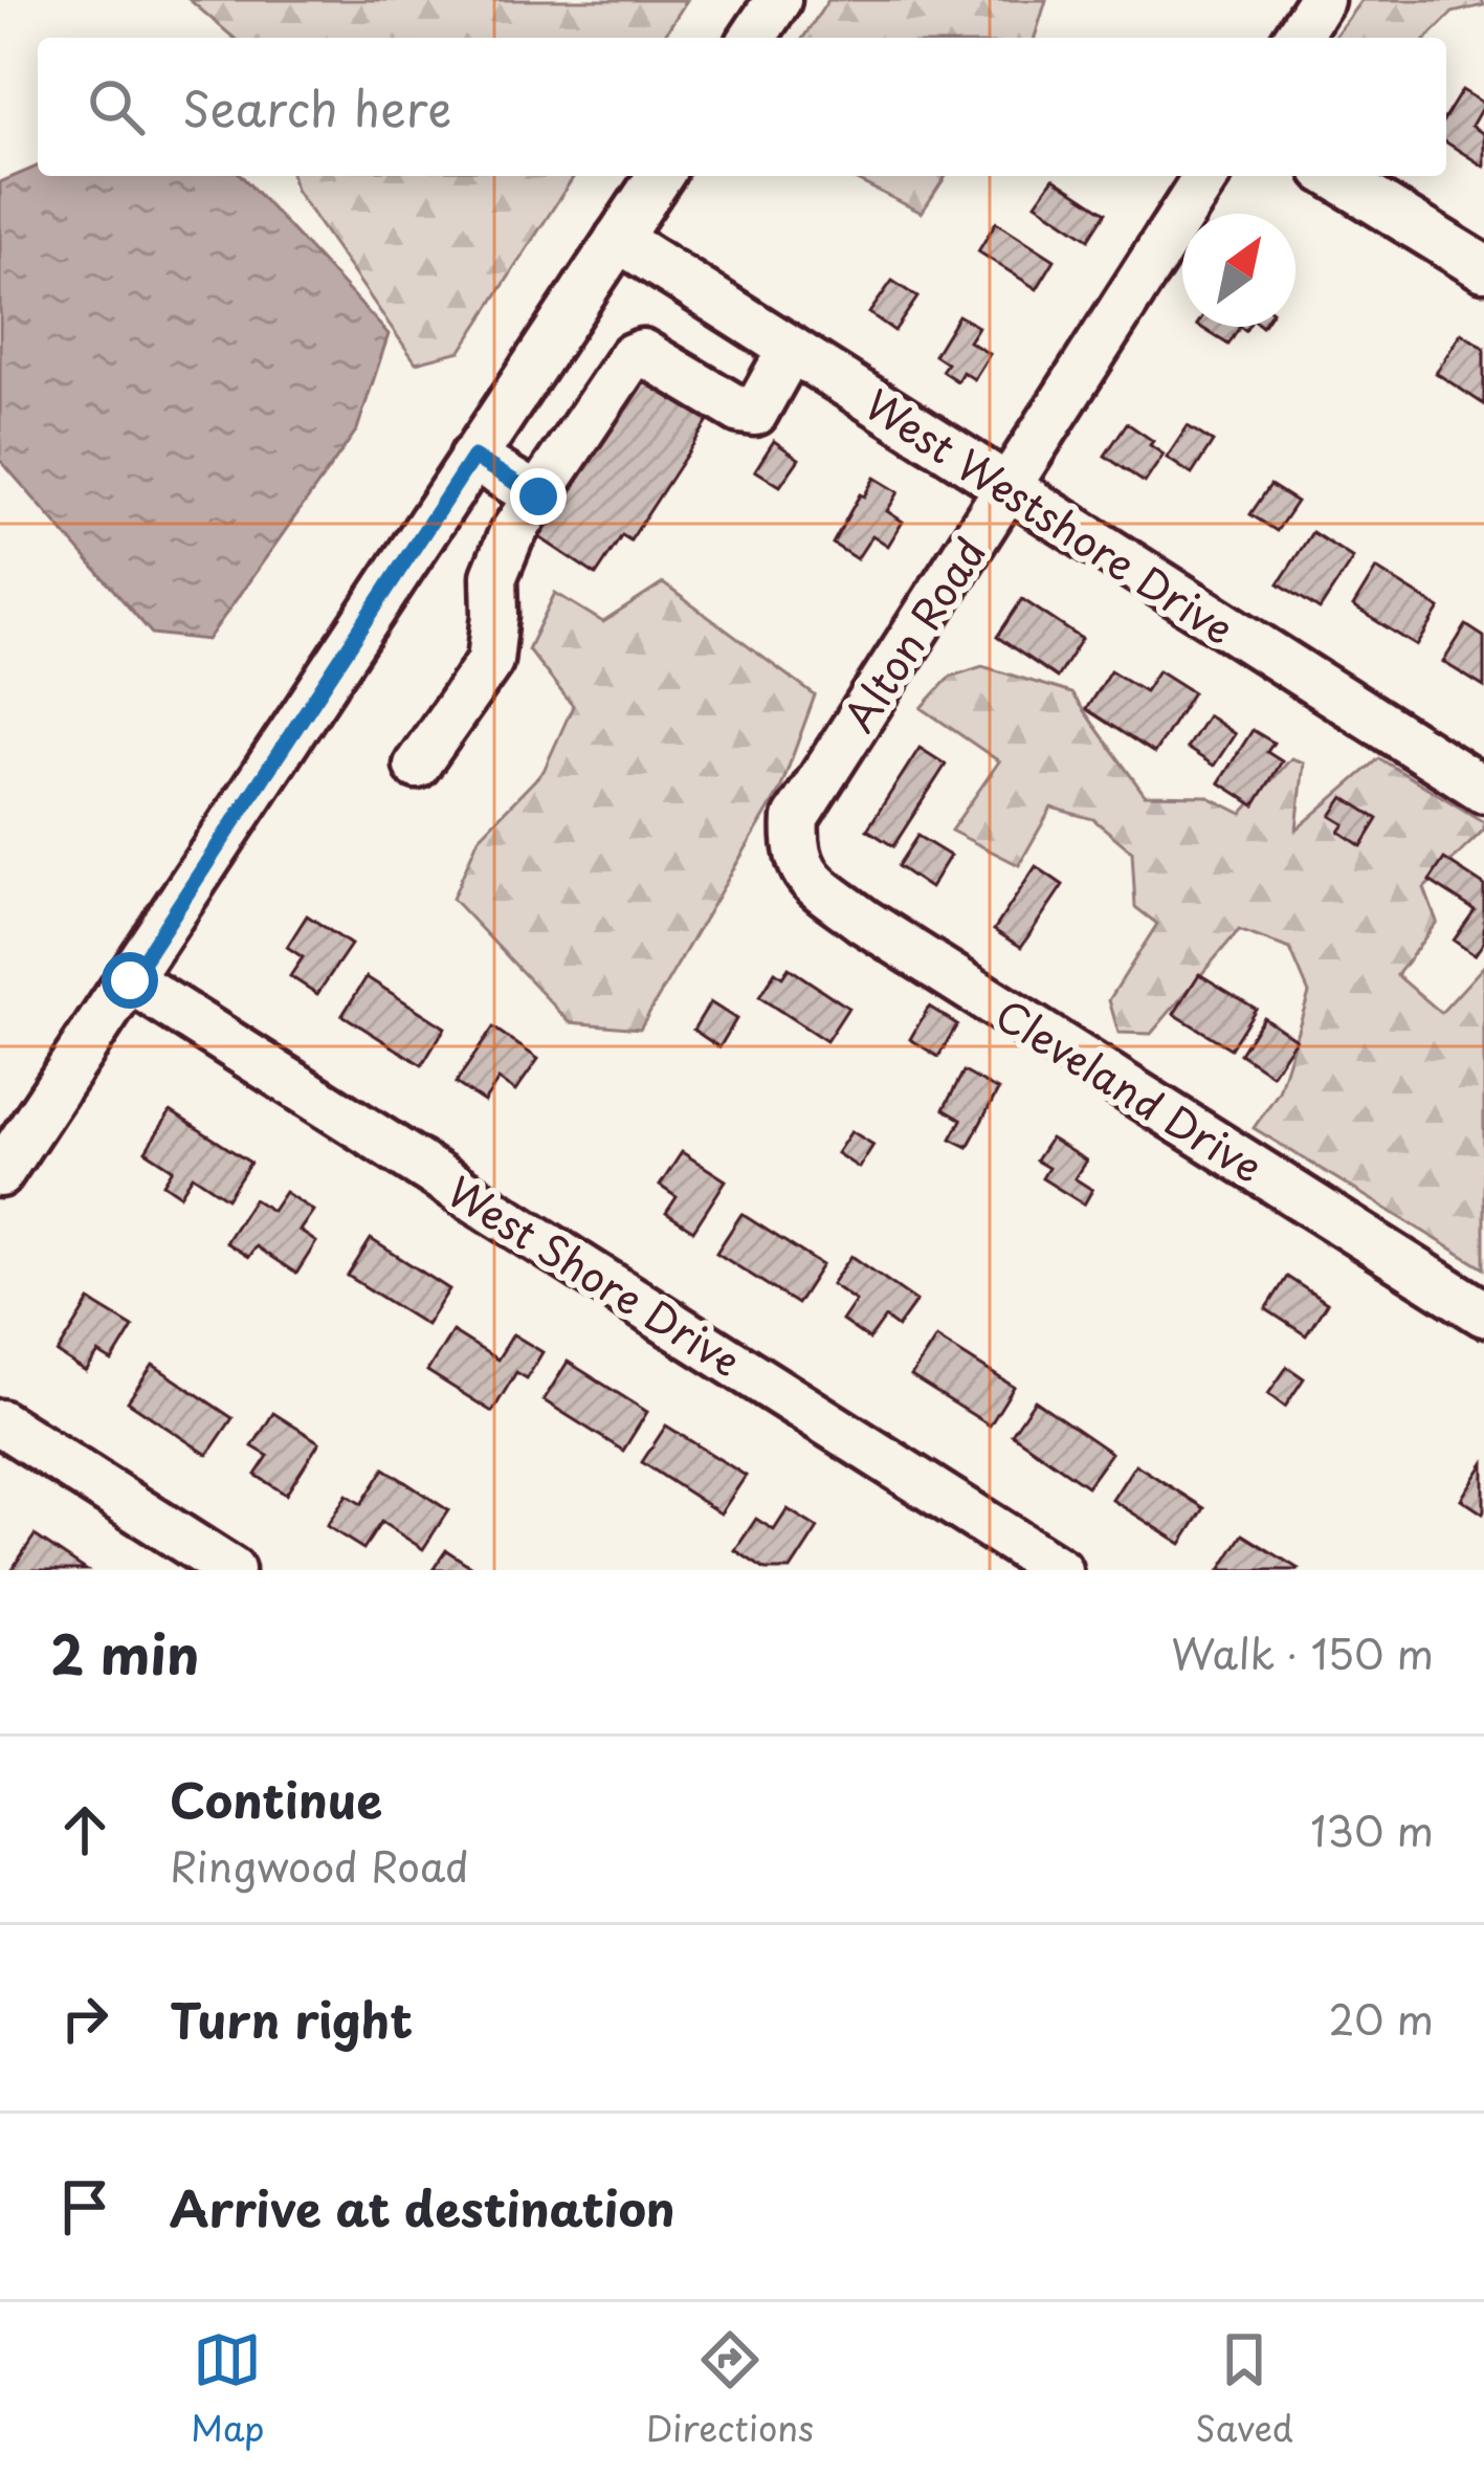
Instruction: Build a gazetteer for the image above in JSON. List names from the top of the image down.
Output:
{
  "streets": {
    "street": [
      "West Westshore Drive",
      "Alton Road",
      "Cleveland Drive",
      "West Shore Drive"
    ]
  },
  "crossings": [
    ["West Westshore Drive", "Alton Road"],
    ["Alton Road", "Cleveland Drive"]
  ],
  "north": "top right",
  "page": {
    "search": "Search here",
    "heading": ["2 min", "Walk · 150 m"],
    "list": [
      ["Continue", "Ringwood Road", "130 m"],
      ["Turn right", "20 m"],
      "Arrive at destination"
    ],
    "nav": ["Map", "Directions", "Saved"]
  }
}
